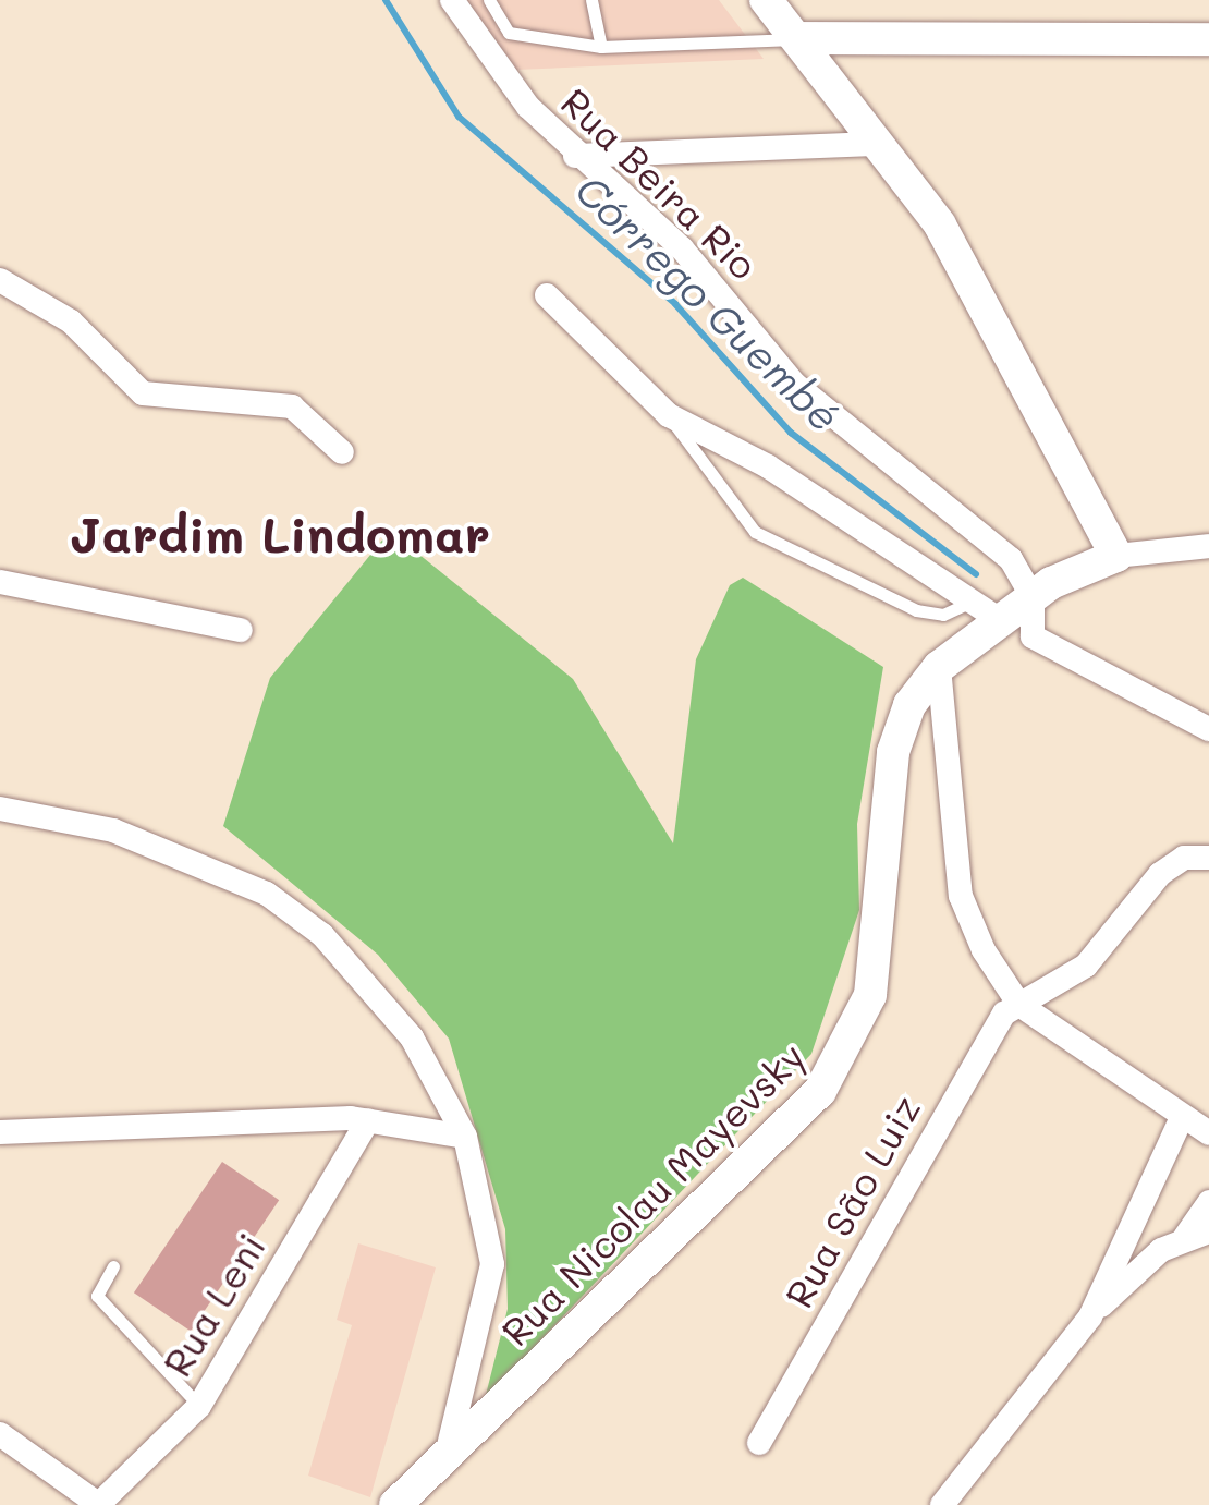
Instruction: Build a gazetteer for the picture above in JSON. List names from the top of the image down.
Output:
{
  "streets": {
    "street": [
      "Rua Beira Rio",
      "Rua Nicolau Mayevsky",
      "Rua São Luiz",
      "Rua Leni"
    ]
  },
  "crossings": [
    ["Rua Beira Rio", "Rua Nicolau Mayevsky"]
  ],
  "districts": ["Jardim Lindomar"],
  "water": ["Córrego Guembé"]
}
